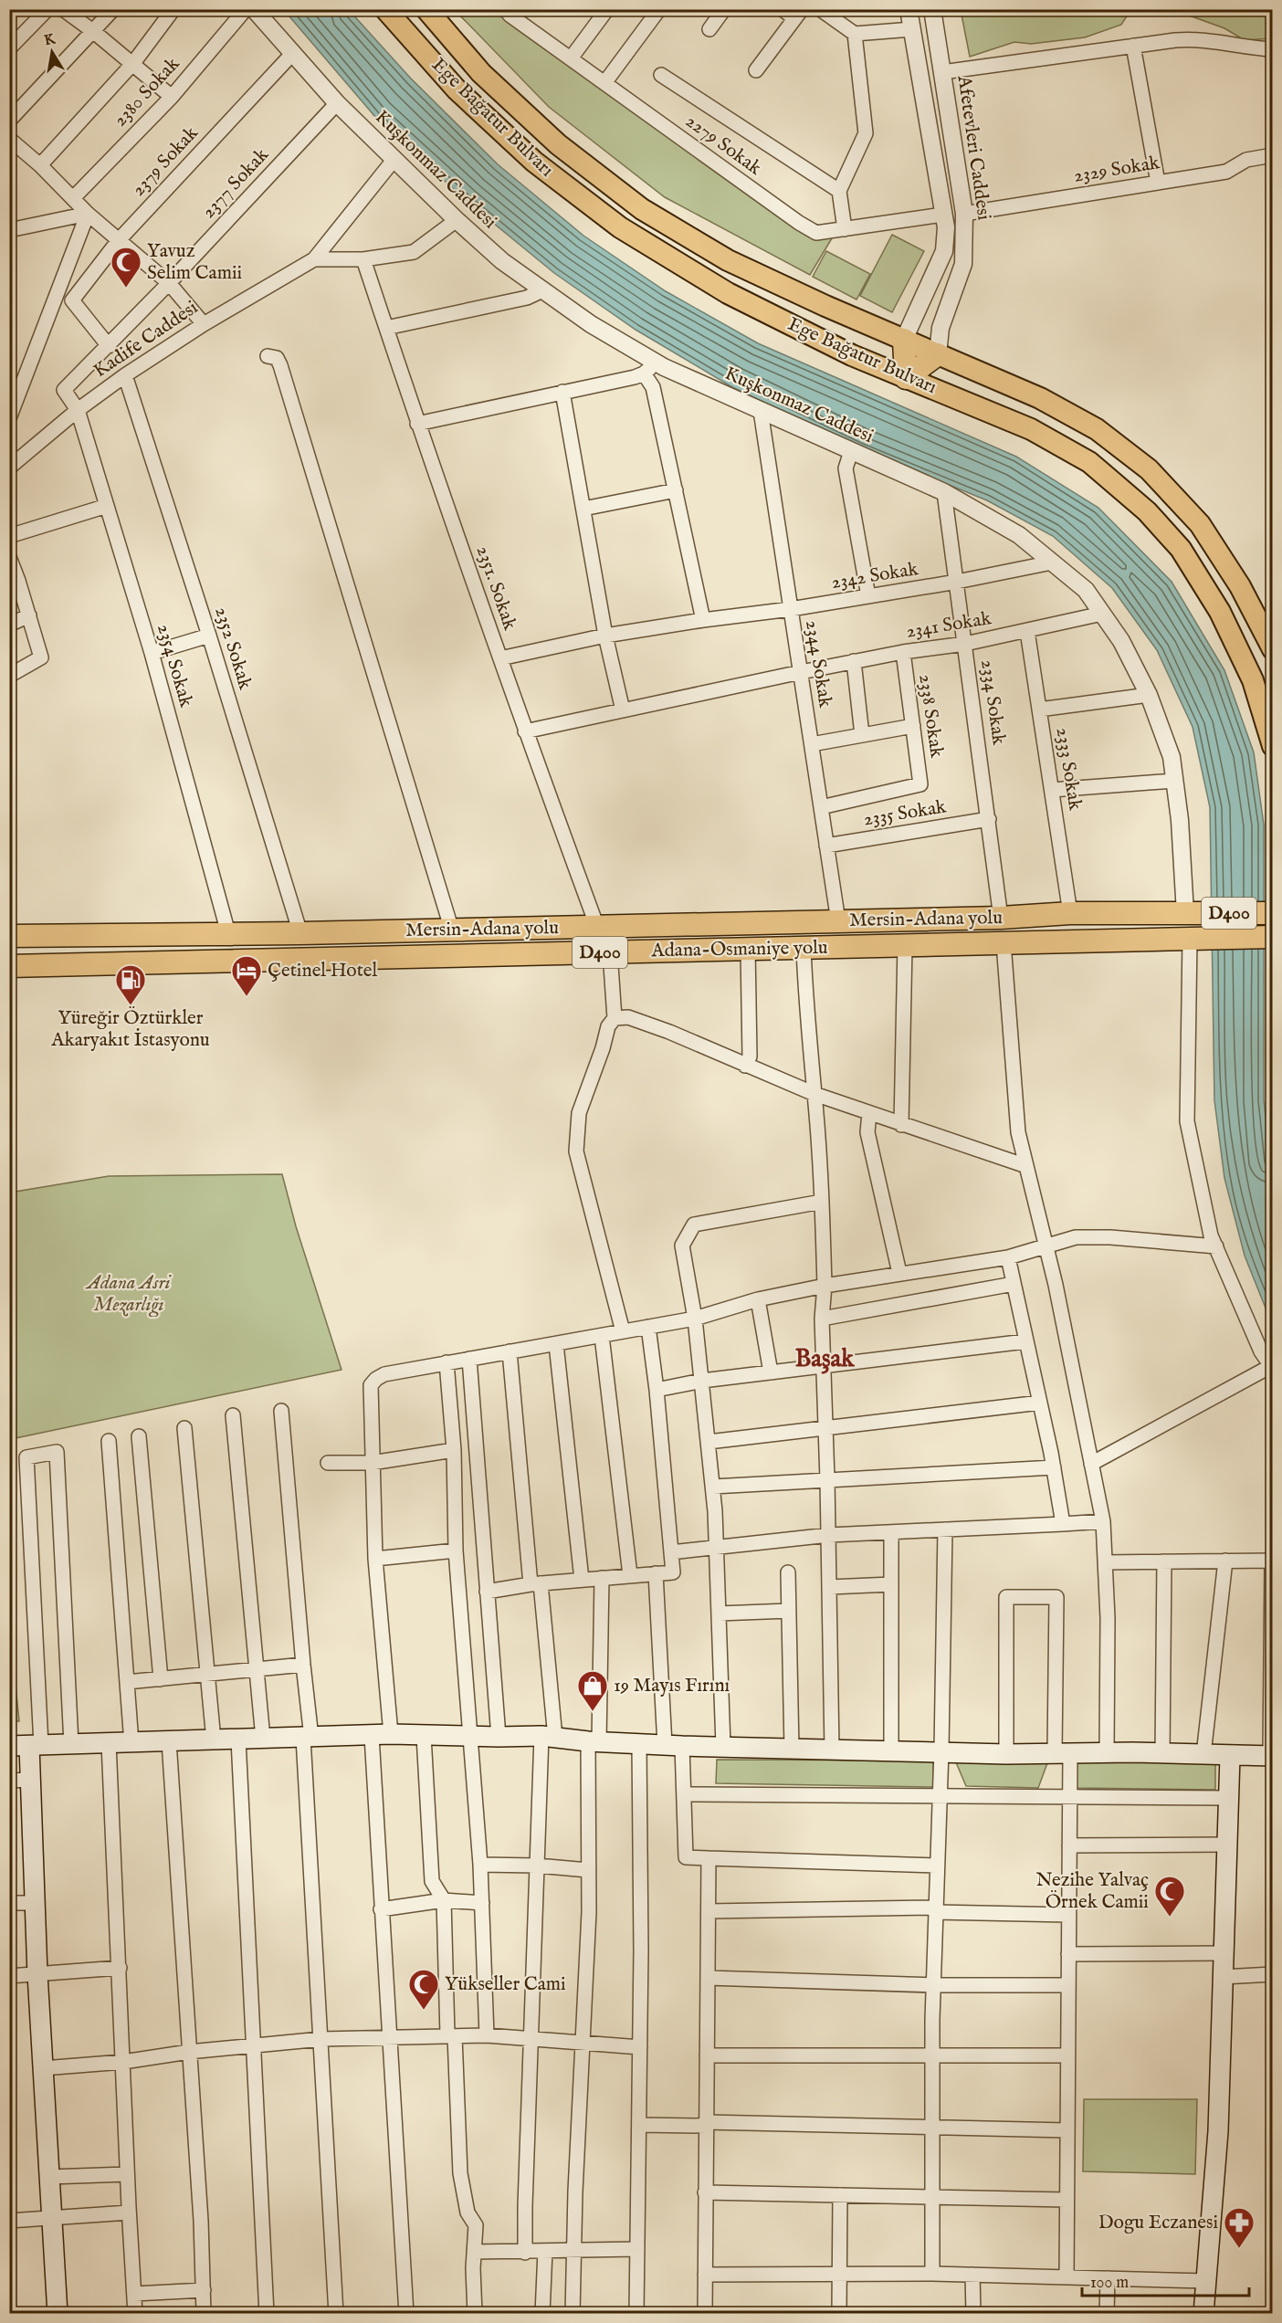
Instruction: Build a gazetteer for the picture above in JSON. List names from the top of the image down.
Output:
{
  "streets": {
    "highway": ["D400", "Mersin-Adana yolu", "Adana-Osmaniye yolu"],
    "main road": ["Ege Bağatur Bulvarı"],
    "street": [
      "2380 Sokak",
      "2279 Sokak",
      "Afetevleri Caddesi",
      "2379 Sokak",
      "Kuşkonmaz Caddesi",
      "2329 Sokak",
      "2377 Sokak",
      "Kadife Caddesi",
      "2342 Sokak",
      "2351. Sokak",
      "2341 Sokak",
      "2352 Sokak",
      "2344 Sokak",
      "2354 Sokak",
      "2334 Sokak",
      "2338 Sokak",
      "2333 Sokak",
      "2335 Sokak"
    ]
  },
  "crossings": [
    ["Ege Bağatur Bulvarı", "Afetevleri Caddesi"],
    ["2279 Sokak", "Afetevleri Caddesi"],
    ["Afetevleri Caddesi", "2329 Sokak"],
    ["2379 Sokak", "Kuşkonmaz Caddesi"],
    ["2379 Sokak", "2377 Sokak"],
    ["Kuşkonmaz Caddesi", "2377 Sokak"],
    ["Kuşkonmaz Caddesi", "Kadife Caddesi"],
    ["Kuşkonmaz Caddesi", "2342 Sokak"],
    ["Kuşkonmaz Caddesi", "2341 Sokak"],
    ["Kuşkonmaz Caddesi", "2344 Sokak"],
    ["Kuşkonmaz Caddesi", "2334 Sokak"],
    ["Kuşkonmaz Caddesi", "D400"],
    ["Kuşkonmaz Caddesi", "Mersin-Adana yolu"],
    ["2377 Sokak", "Kadife Caddesi"],
    ["2377 Sokak", "2354 Sokak"],
    ["Kadife Caddesi", "2352 Sokak"],
    ["Kadife Caddesi", "2354 Sokak"],
    ["2342 Sokak", "2351. Sokak"],
    ["2342 Sokak", "2344 Sokak"],
    ["2342 Sokak", "2334 Sokak"],
    ["2351. Sokak", "2341 Sokak"],
    ["2351. Sokak", "Mersin-Adana yolu"],
    ["2341 Sokak", "2344 Sokak"],
    ["2341 Sokak", "2334 Sokak"],
    ["2341 Sokak", "2338 Sokak"],
    ["2341 Sokak", "2333 Sokak"],
    ["2352 Sokak", "Mersin-Adana yolu"],
    ["2344 Sokak", "2338 Sokak"],
    ["2344 Sokak", "2335 Sokak"],
    ["2344 Sokak", "Mersin-Adana yolu"],
    ["2354 Sokak", "Mersin-Adana yolu"],
    ["2334 Sokak", "2335 Sokak"],
    ["2334 Sokak", "Mersin-Adana yolu"],
    ["2333 Sokak", "Mersin-Adana yolu"],
    ["D400", "Mersin-Adana yolu"]
  ],
  "districts": ["Başak"],
  "parks": ["Adana Asri Mezarlığı"],
  "places": {
    "mosque": ["Yavuz Selim Camii", "Nezihe Yalvaç Örnek Camii", "Yükseller Cami"],
    "hotel": ["Çetinel Hotel"],
    "fuel station": ["Yüreğir Öztürkler Akaryakıt İstasyonu"],
    "shop": ["19 Mayıs Fırını"],
    "pharmacy": ["Dogu Eczanesi"]
  },
  "scale_bar": "100 m",
  "north": "top"
}
